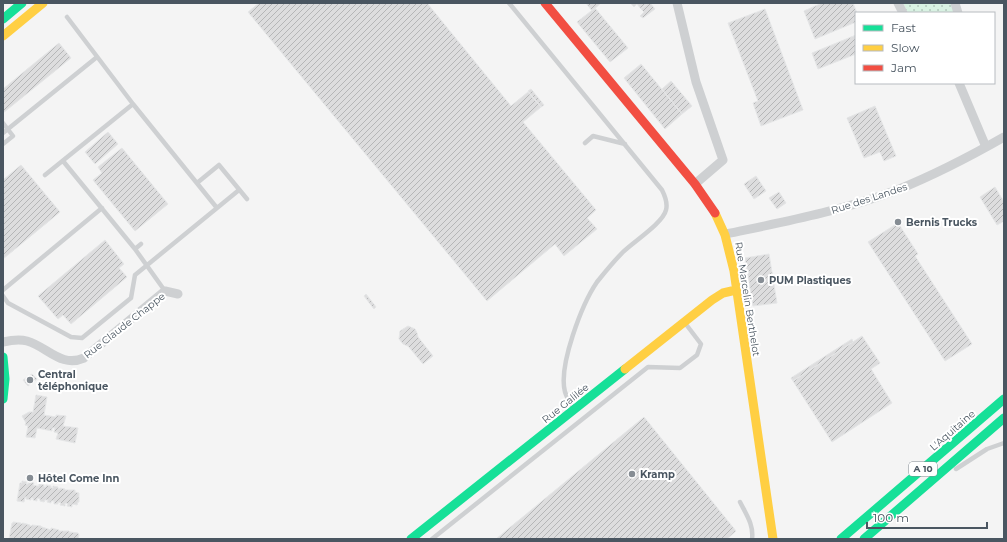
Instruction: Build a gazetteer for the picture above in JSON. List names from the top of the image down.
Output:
{
  "streets": {
    "main road": [
      "Rue Marcelin Berthelot",
      "Rue Galilée",
      "L'Aquitaine",
      "A 10"
    ],
    "street": ["Rue des Landes", "Rue Claude Chappe"]
  },
  "crossings": [
    ["Rue des Landes", "Rue Marcelin Berthelot"],
    ["Rue Marcelin Berthelot", "Rue Galilée"]
  ],
  "places": [
    "Bernis Trucks",
    "PUM Plastiques",
    "Central téléphonique",
    "Kramp",
    "Hôtel Come Inn"
  ],
  "legend": ["Fast", "Slow", "Jam"],
  "scale_bar": "100 m"
}
